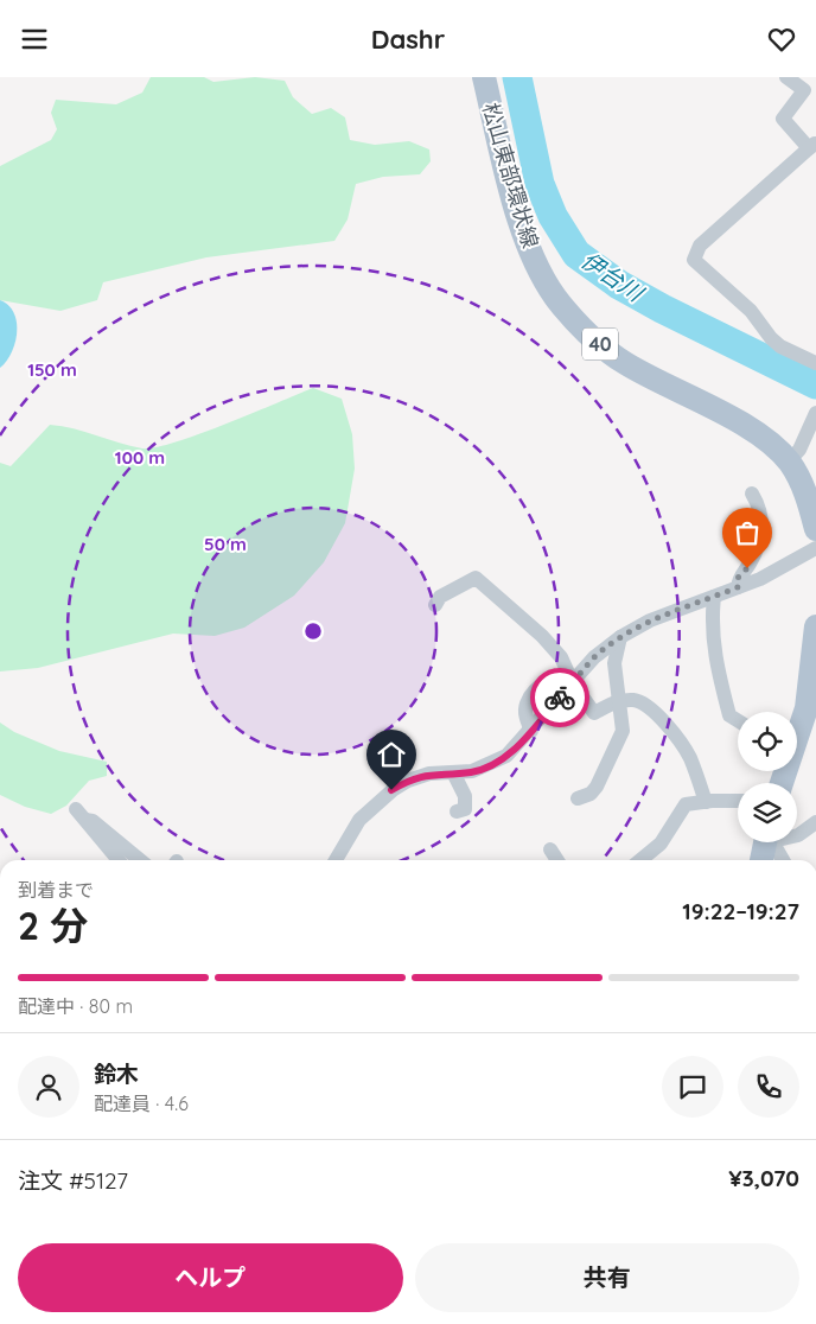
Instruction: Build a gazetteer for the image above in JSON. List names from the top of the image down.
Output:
{
  "streets": {
    "main road": ["松山東部環状線", "40"]
  },
  "water": ["伊台川"],
  "page": {
    "header": "Dashr",
    "heading": ["2 分", "到着まで", "19:22–19:27"],
    "panel": [
      "鈴木",
      "配達員 · 4.6",
      "注文 #5127",
      "¥3,070"
    ],
    "bar": "配達中 · 80 m",
    "buttons": ["ヘルプ", "共有"]
  },
  "rings": ["150 m", "100 m", "50 m"]
}
